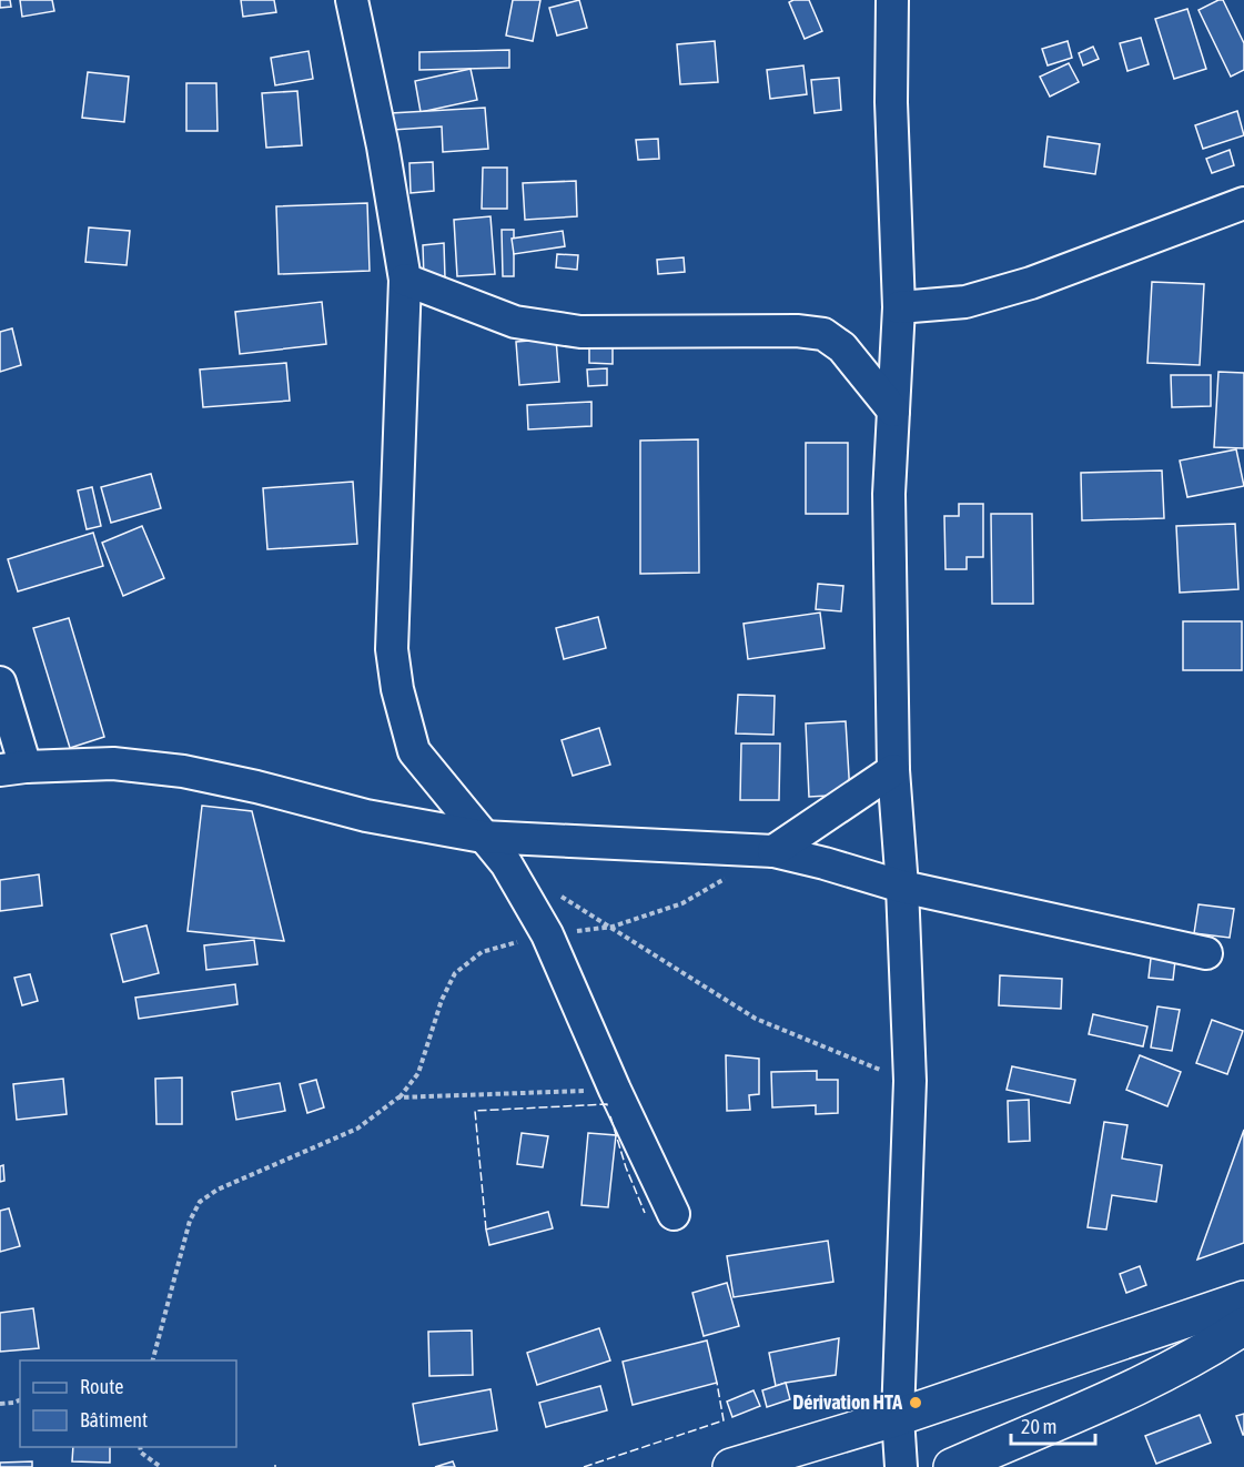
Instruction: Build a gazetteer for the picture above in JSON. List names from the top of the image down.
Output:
{
  "places": ["Dérivation HTA"],
  "legend": ["Route", "Bâtiment"],
  "scale_bar": "20 m"
}
